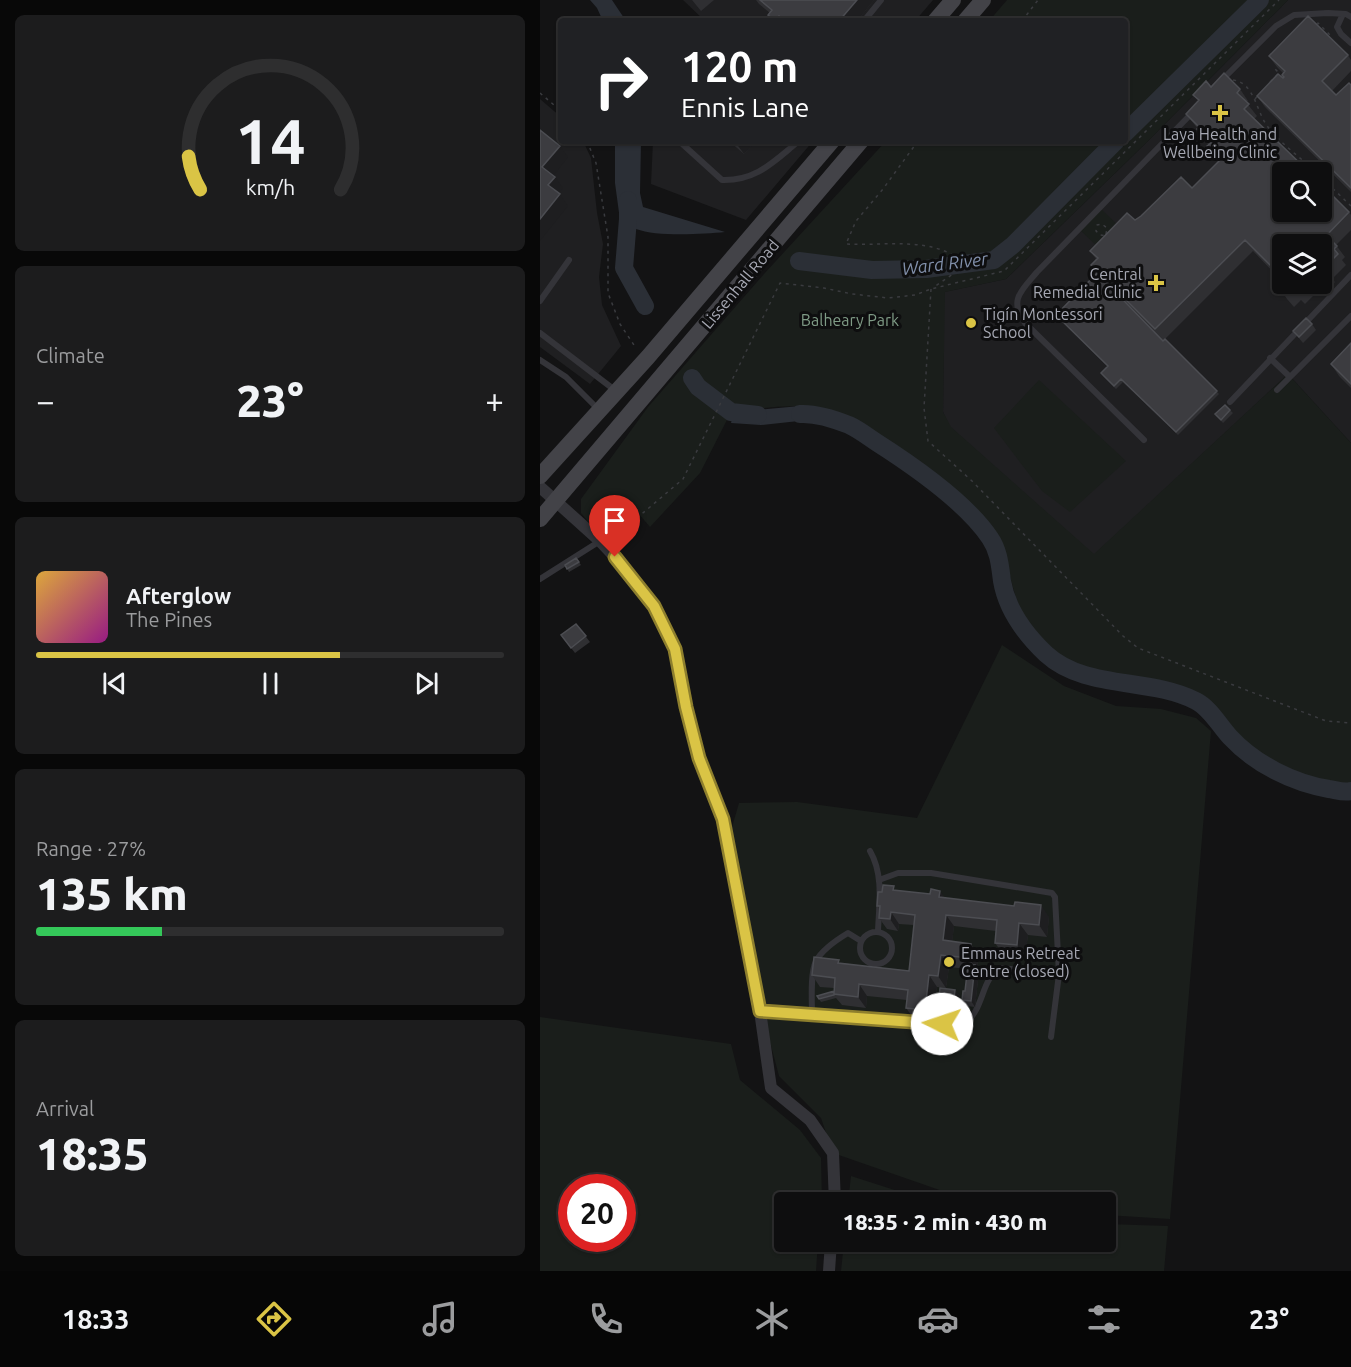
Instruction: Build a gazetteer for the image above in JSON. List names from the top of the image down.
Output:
{
  "streets": {
    "main road": ["Lissenhall Road"]
  },
  "water": ["Ward River"],
  "parks": ["Balheary Park"],
  "places": {
    "health": ["Laya Health and Wellbeing Clinic", "Central Remedial Clinic"],
    "other": ["Tigín Montessori School", "Emmaus Retreat Centre (closed)"]
  },
  "page": {
    "turn": ["120 m", "Ennis Lane"],
    "tile": [
      "Climate",
      ["Range · 27%", "135 km"],
      ["Arrival", "18:35"]
    ],
    "heat": ["−", "23°", "+"],
    "song": ["Afterglow", "The Pines"],
    "limit": "20",
    "trip": "18:35 · 2 min · 430 m",
    "tabs": ["18:33", "23°"],
    "gauge": ["14", "km/h"]
  }
}
